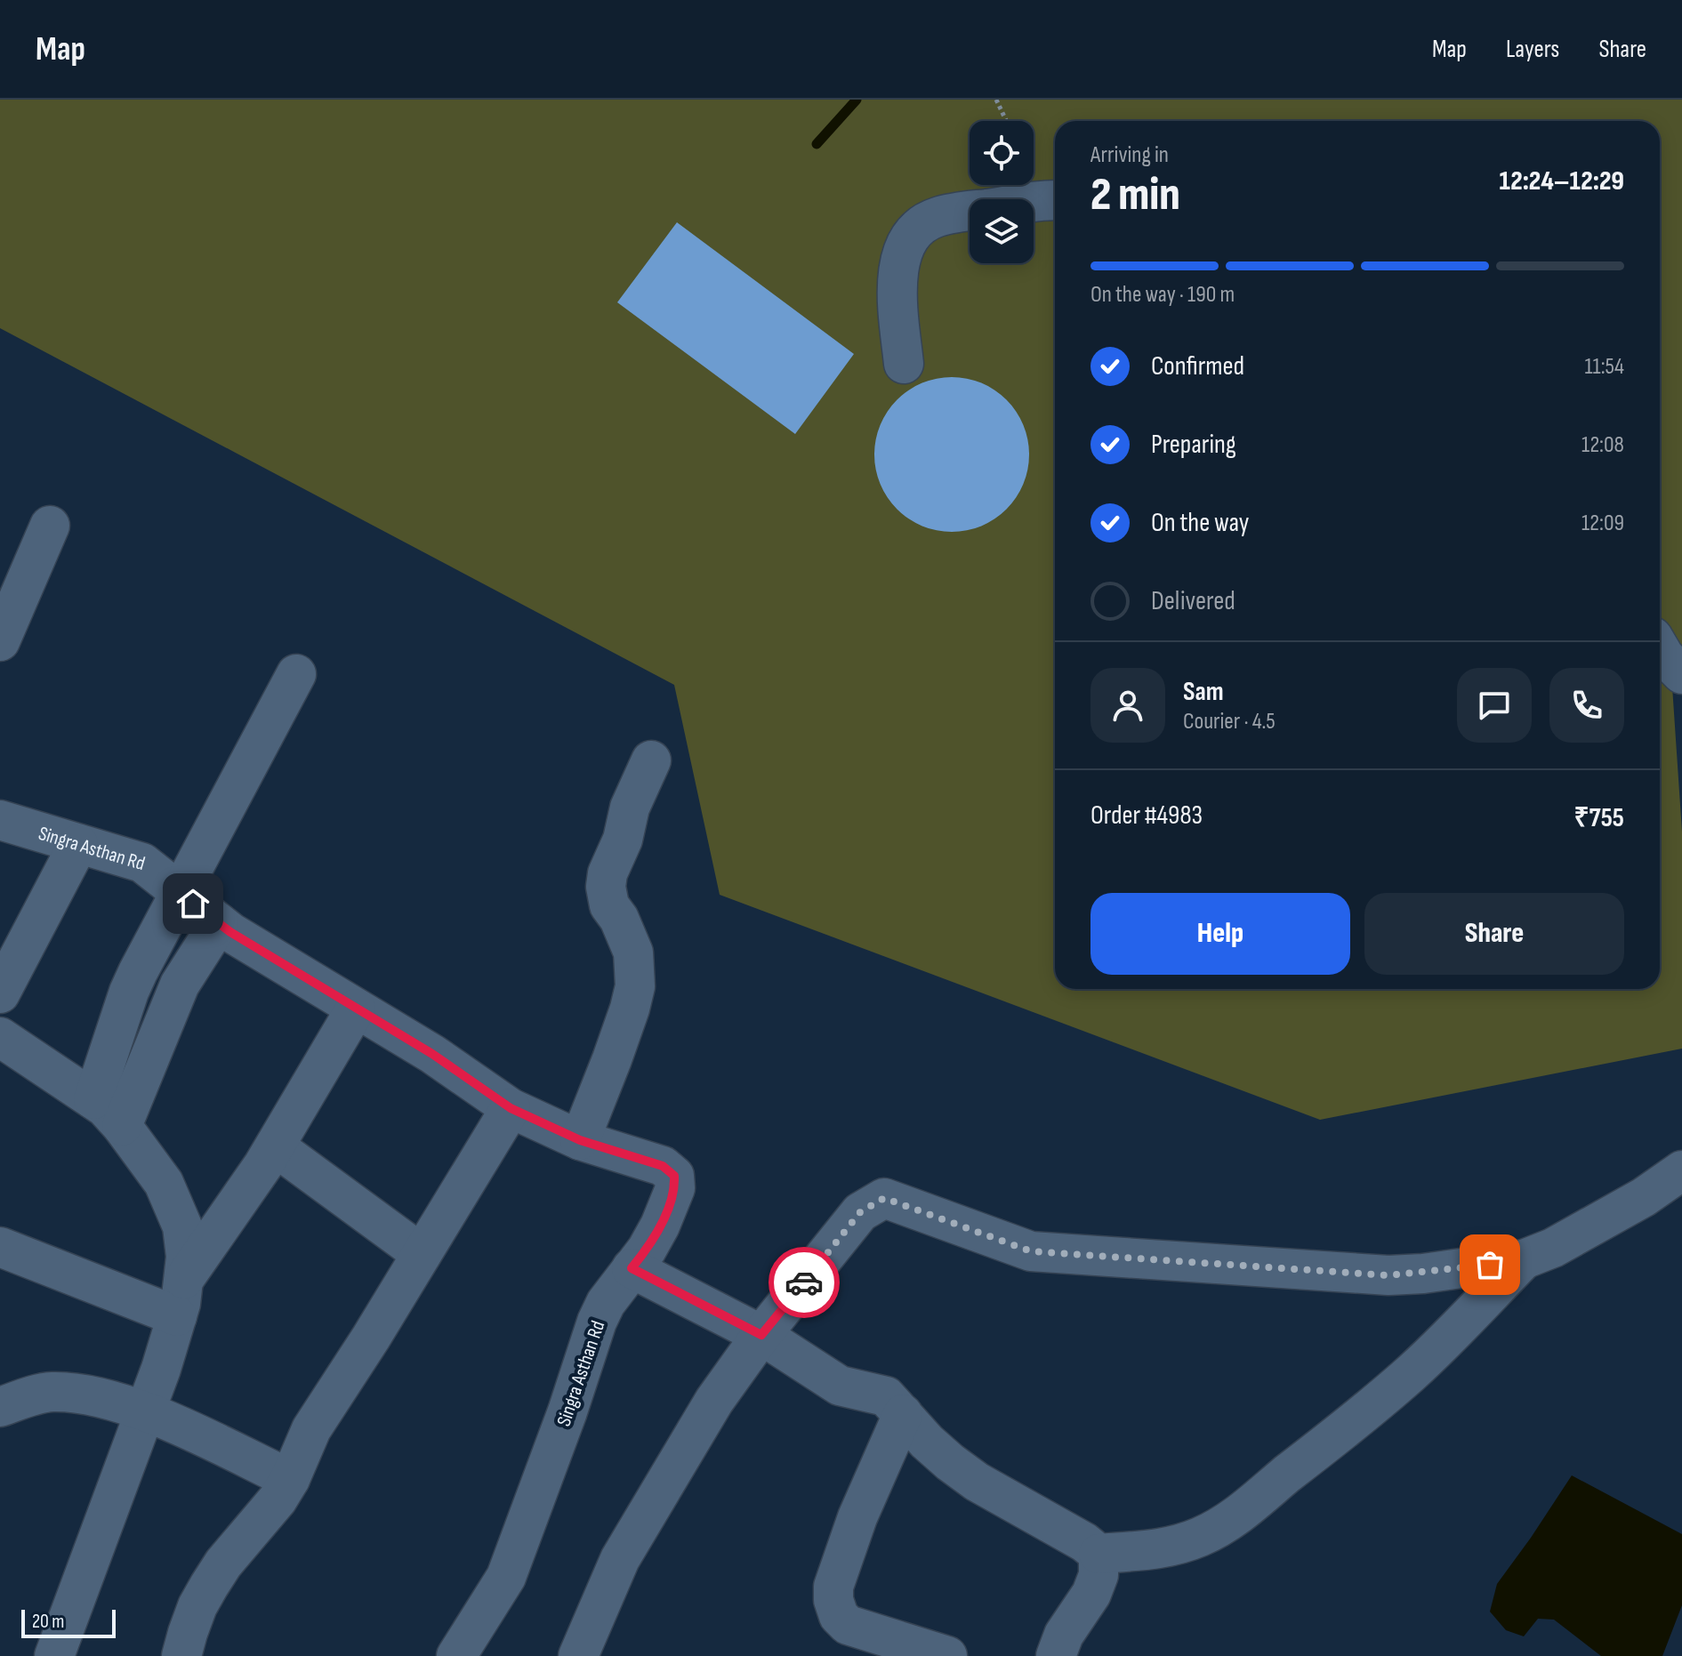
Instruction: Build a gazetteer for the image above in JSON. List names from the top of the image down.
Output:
{
  "streets": {
    "street": ["Singra Asthan Rd"]
  },
  "scale_bar": "20 m",
  "page": {
    "header": "Map",
    "nav": ["Map", "Layers", "Share"],
    "heading": ["2 min", "Arriving in", "12:24–12:29"],
    "panel": [
      "Sam",
      "Courier · 4.5",
      "Order #4983",
      "₹755"
    ],
    "bar": "On the way · 190 m",
    "list": [
      ["Confirmed", "11:54"],
      ["Preparing", "12:08"],
      ["On the way", "12:09"],
      "Delivered"
    ],
    "buttons": ["Help", "Share"],
    "scale": "20 m"
  }
}
